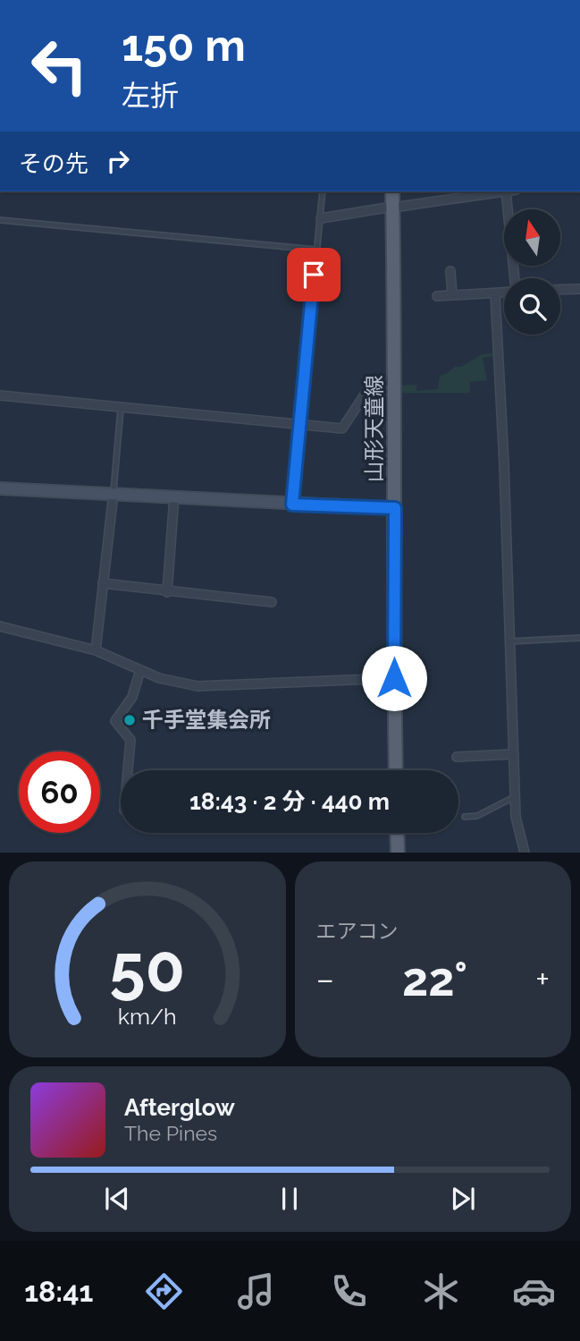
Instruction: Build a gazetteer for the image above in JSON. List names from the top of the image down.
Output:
{
  "streets": {
    "main road": ["山形天童線"]
  },
  "places": ["千手堂集会所"],
  "north": "top",
  "page": {
    "turn": ["150 m", "左折"],
    "then": "その先",
    "limit": "60",
    "trip": "18:43 · 2 分 · 440 m",
    "tile": "エアコン",
    "heat": ["−", "22°", "+"],
    "song": ["Afterglow", "The Pines"],
    "tabs": "18:41",
    "gauge": ["50", "km/h"]
  }
}
